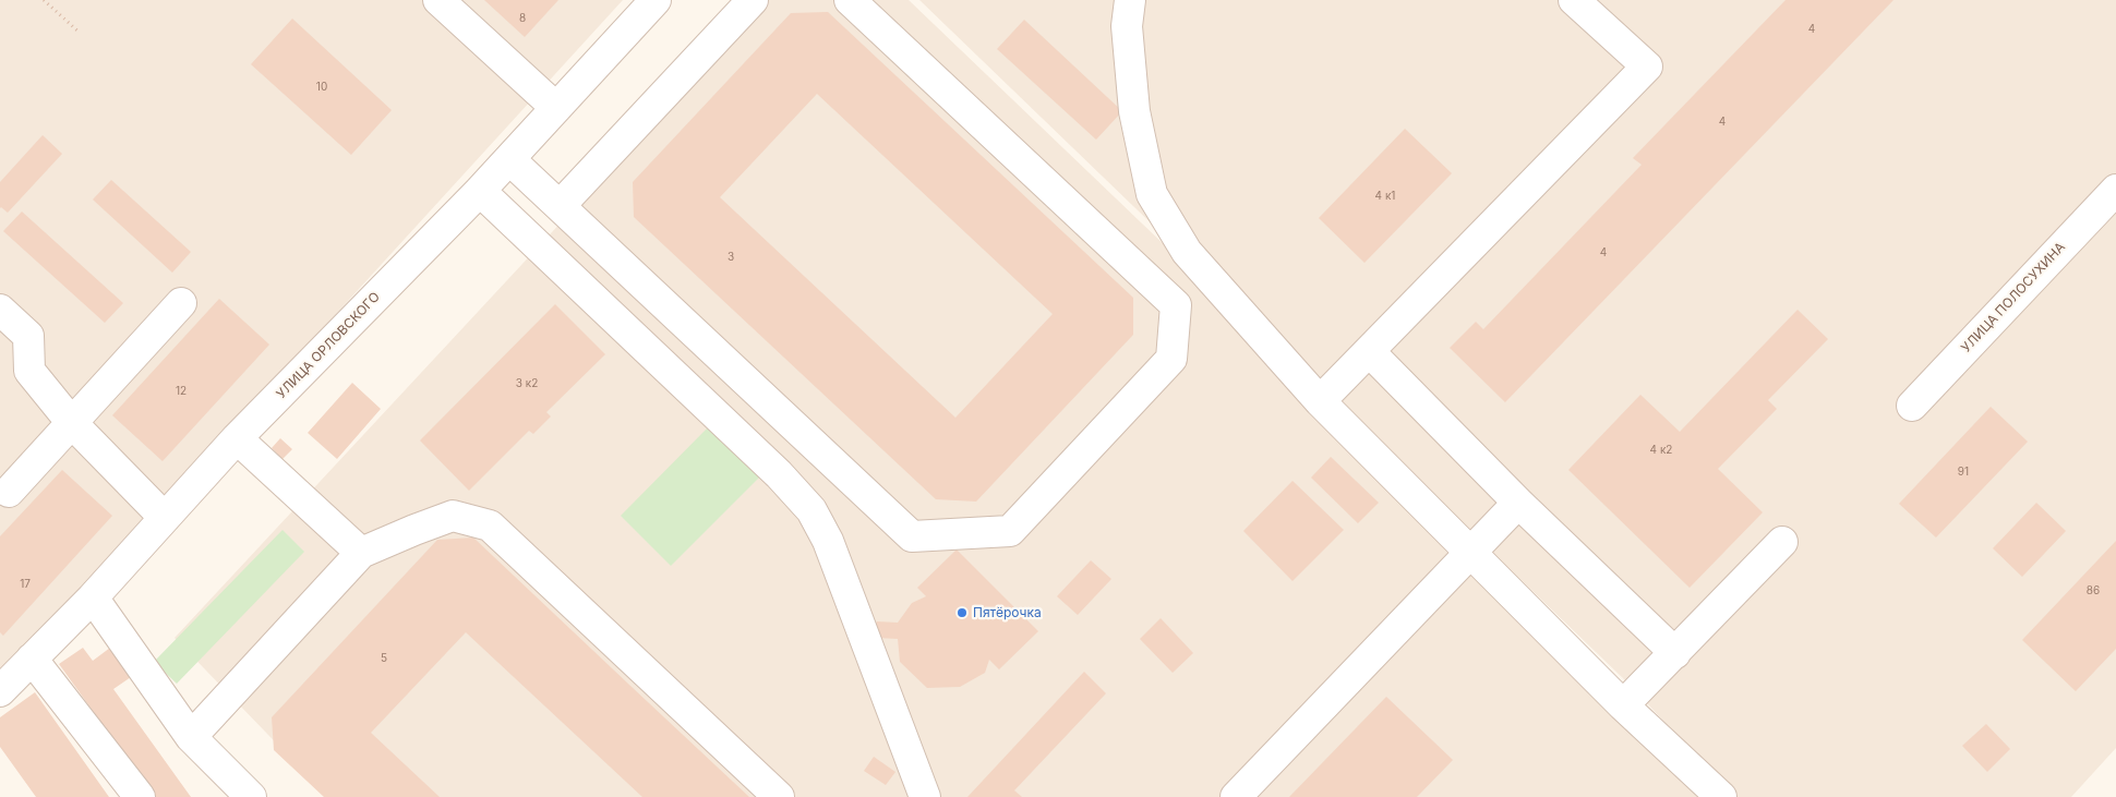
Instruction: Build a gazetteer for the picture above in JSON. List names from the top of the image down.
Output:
{
  "streets": {
    "street": ["УЛИЦА ПОЛОСУХИНА", "УЛИЦА ОРЛОВСКОГО"]
  },
  "places": ["Пятёрочка"],
  "house_numbers": [
    "8",
    "4",
    "10",
    "4",
    "4 к1",
    "4",
    "3",
    "3 к2",
    "12",
    "4 к2",
    "91",
    "17",
    "86",
    "5"
  ]
}
